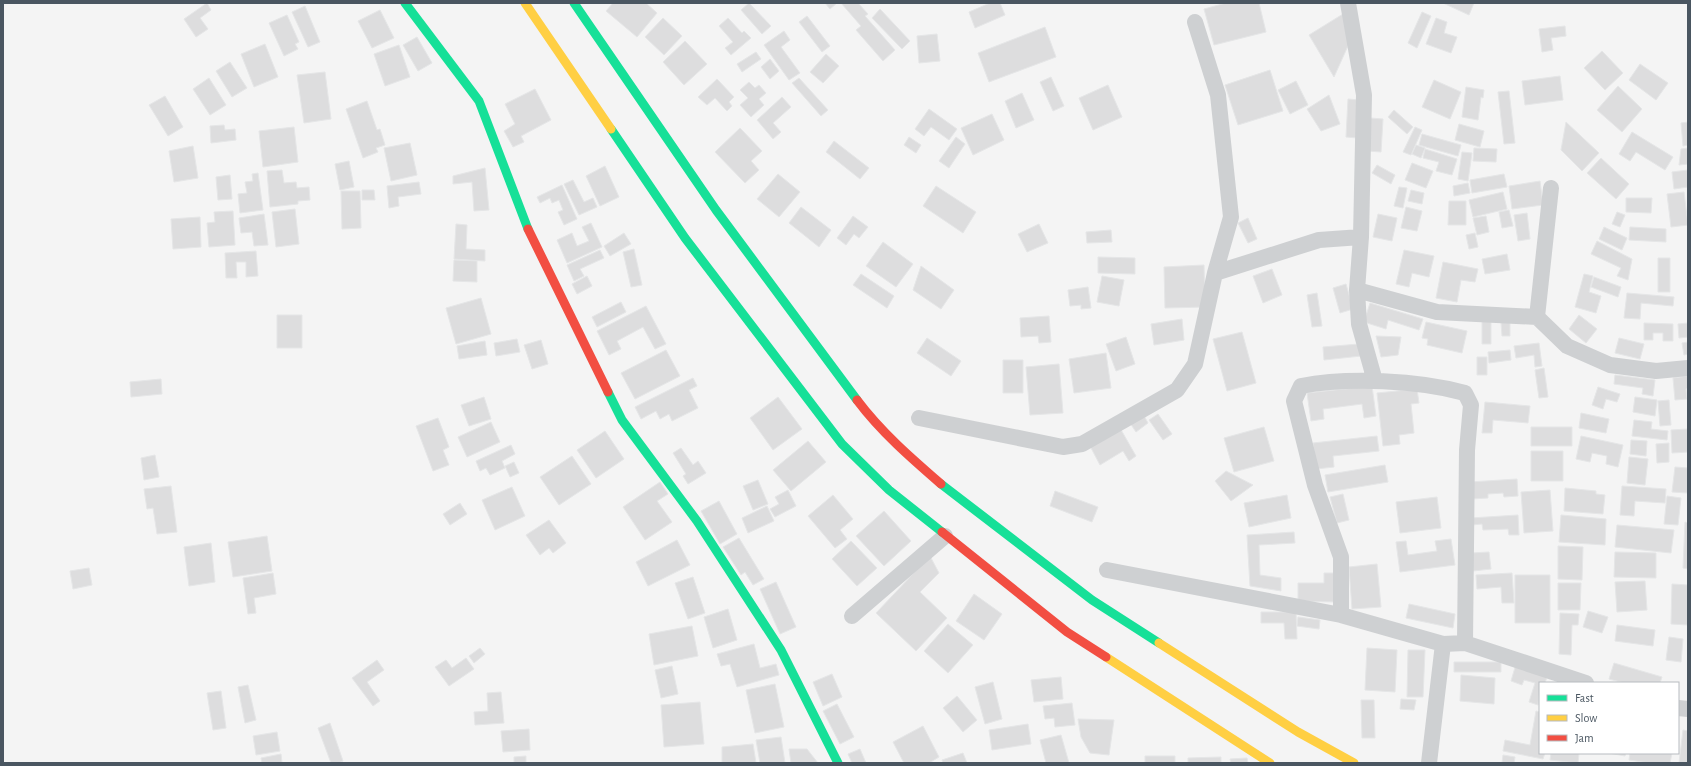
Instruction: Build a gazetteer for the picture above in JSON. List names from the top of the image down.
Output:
{
  "legend": ["Fast", "Slow", "Jam"]
}
